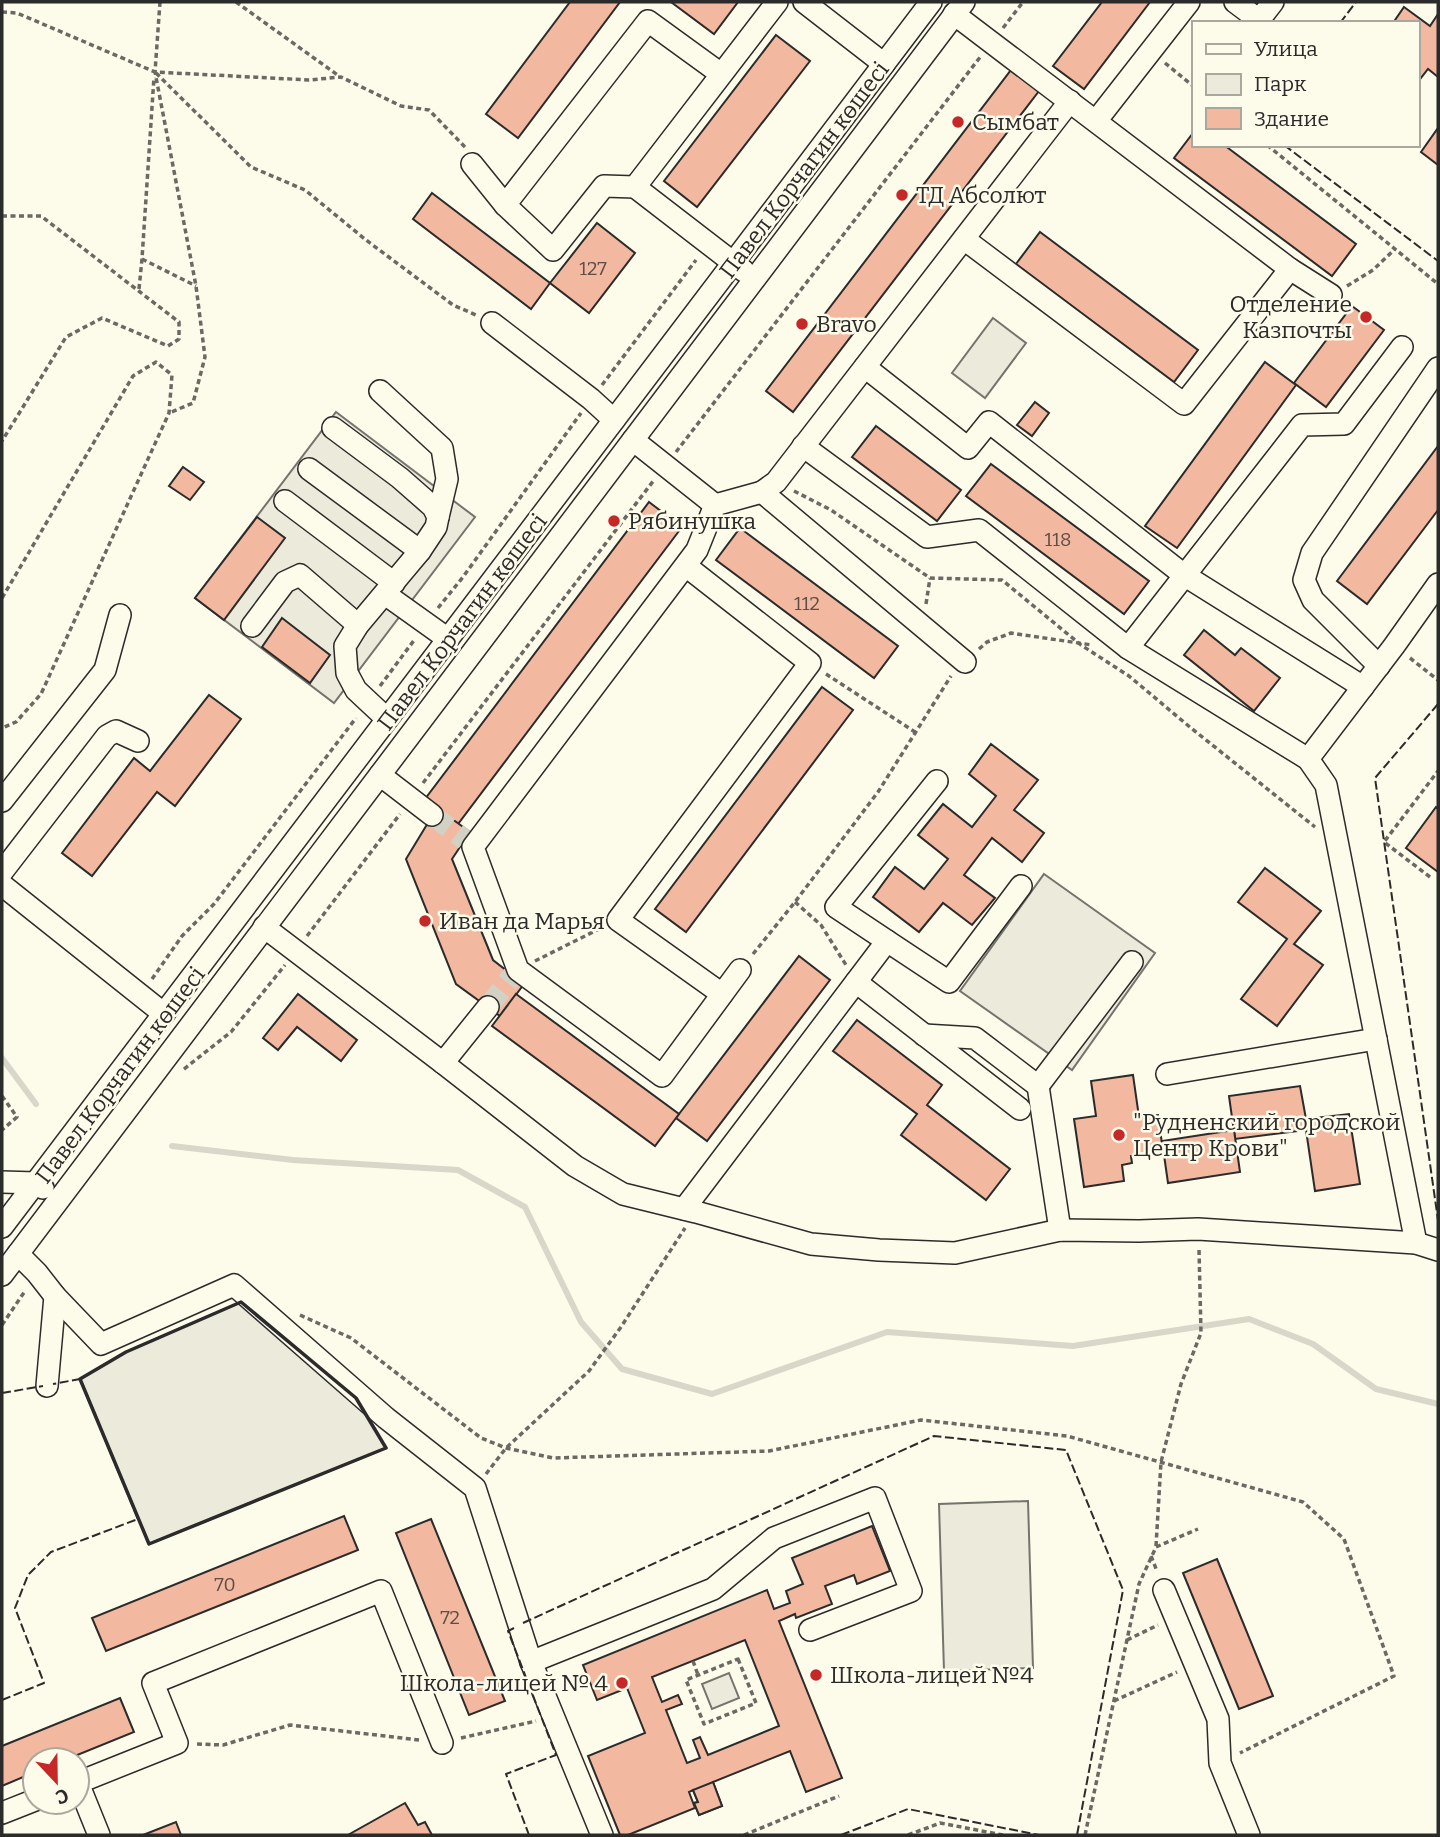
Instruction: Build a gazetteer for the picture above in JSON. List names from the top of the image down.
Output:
{
  "streets": {
    "street": ["Павел Корчагин көшесі"]
  },
  "places": [
    "Сымбат",
    "ТД Абсолют",
    "Отделение Казпочты",
    "Bravo",
    "Рябинушка",
    "Иван да Марья",
    "\"Рудненский городской Центр Крови\"",
    "Школа-лицей №4",
    "Школа-лицей № 4"
  ],
  "house_numbers": [
    "127",
    "118",
    "112",
    "70",
    "72"
  ],
  "legend": ["Улица", "Парк", "Здание"],
  "north": "bottom"
}
